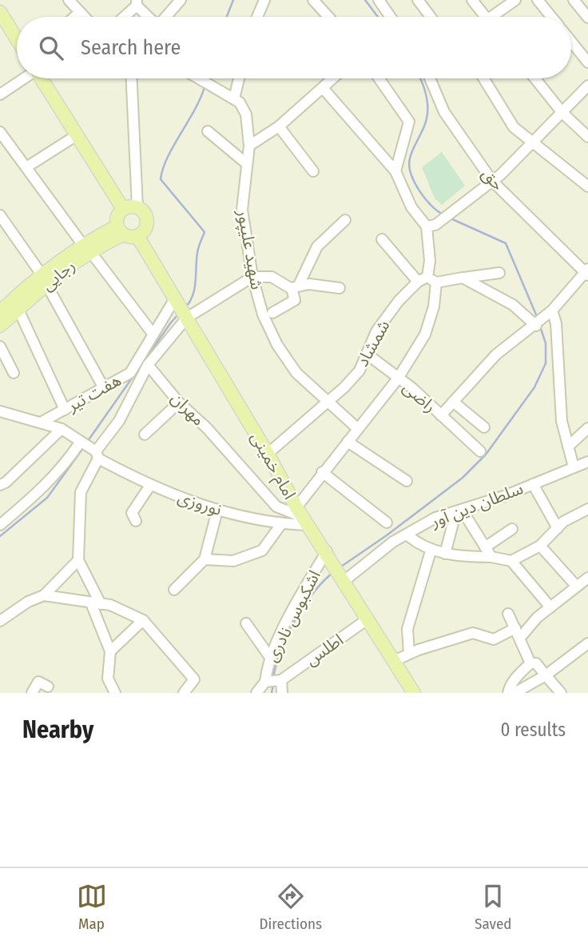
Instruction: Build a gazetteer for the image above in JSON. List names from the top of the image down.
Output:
{
  "streets": {
    "main road": ["رجایی", "امام خمینی"],
    "street": [
      "حق",
      "شهید علیپور",
      "شمشاد",
      "هفت تیر",
      "راضی",
      "مهران",
      "نوروزی",
      "سلطان دین آور",
      "اشکبوس نادری",
      "اطلس"
    ]
  },
  "crossings": [
    ["حق", "راضی"],
    ["شهید علیپور", "شمشاد"],
    ["شهید علیپور", "راضی"],
    ["رجایی", "امام خمینی"],
    ["شمشاد", "امام خمینی"],
    ["هفت تیر", "امام خمینی"],
    ["هفت تیر", "نوروزی"],
    ["راضی", "مهران"],
    ["راضی", "امام خمینی"],
    ["راضی", "نوروزی"],
    ["مهران", "امام خمینی"],
    ["مهران", "نوروزی"],
    ["امام خمینی", "نوروزی"],
    ["امام خمینی", "سلطان دین آور"],
    ["امام خمینی", "اشکبوس نادری"],
    ["امام خمینی", "اطلس"]
  ],
  "page": {
    "search": "Search here",
    "heading": ["Nearby", "0 results"],
    "nav": ["Map", "Directions", "Saved"]
  }
}
